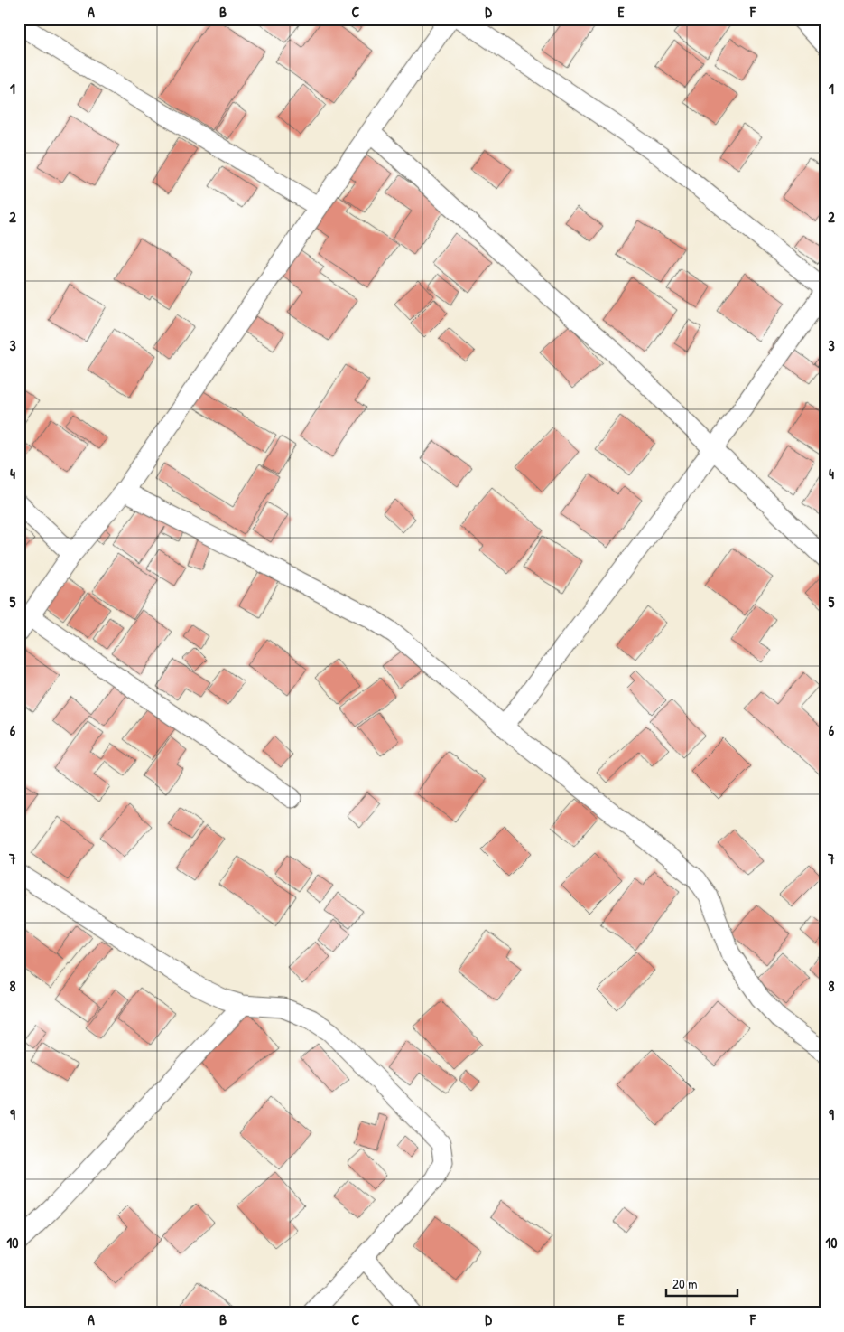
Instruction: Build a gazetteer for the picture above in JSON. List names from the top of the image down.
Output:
{
  "scale_bar": "20 m",
  "grid": {
    "columns": [
      "A",
      "B",
      "C",
      "D",
      "E",
      "F"
    ],
    "rows": [
      "1",
      "2",
      "3",
      "4",
      "5",
      "6",
      "7",
      "8",
      "9",
      "10"
    ]
  }
}
